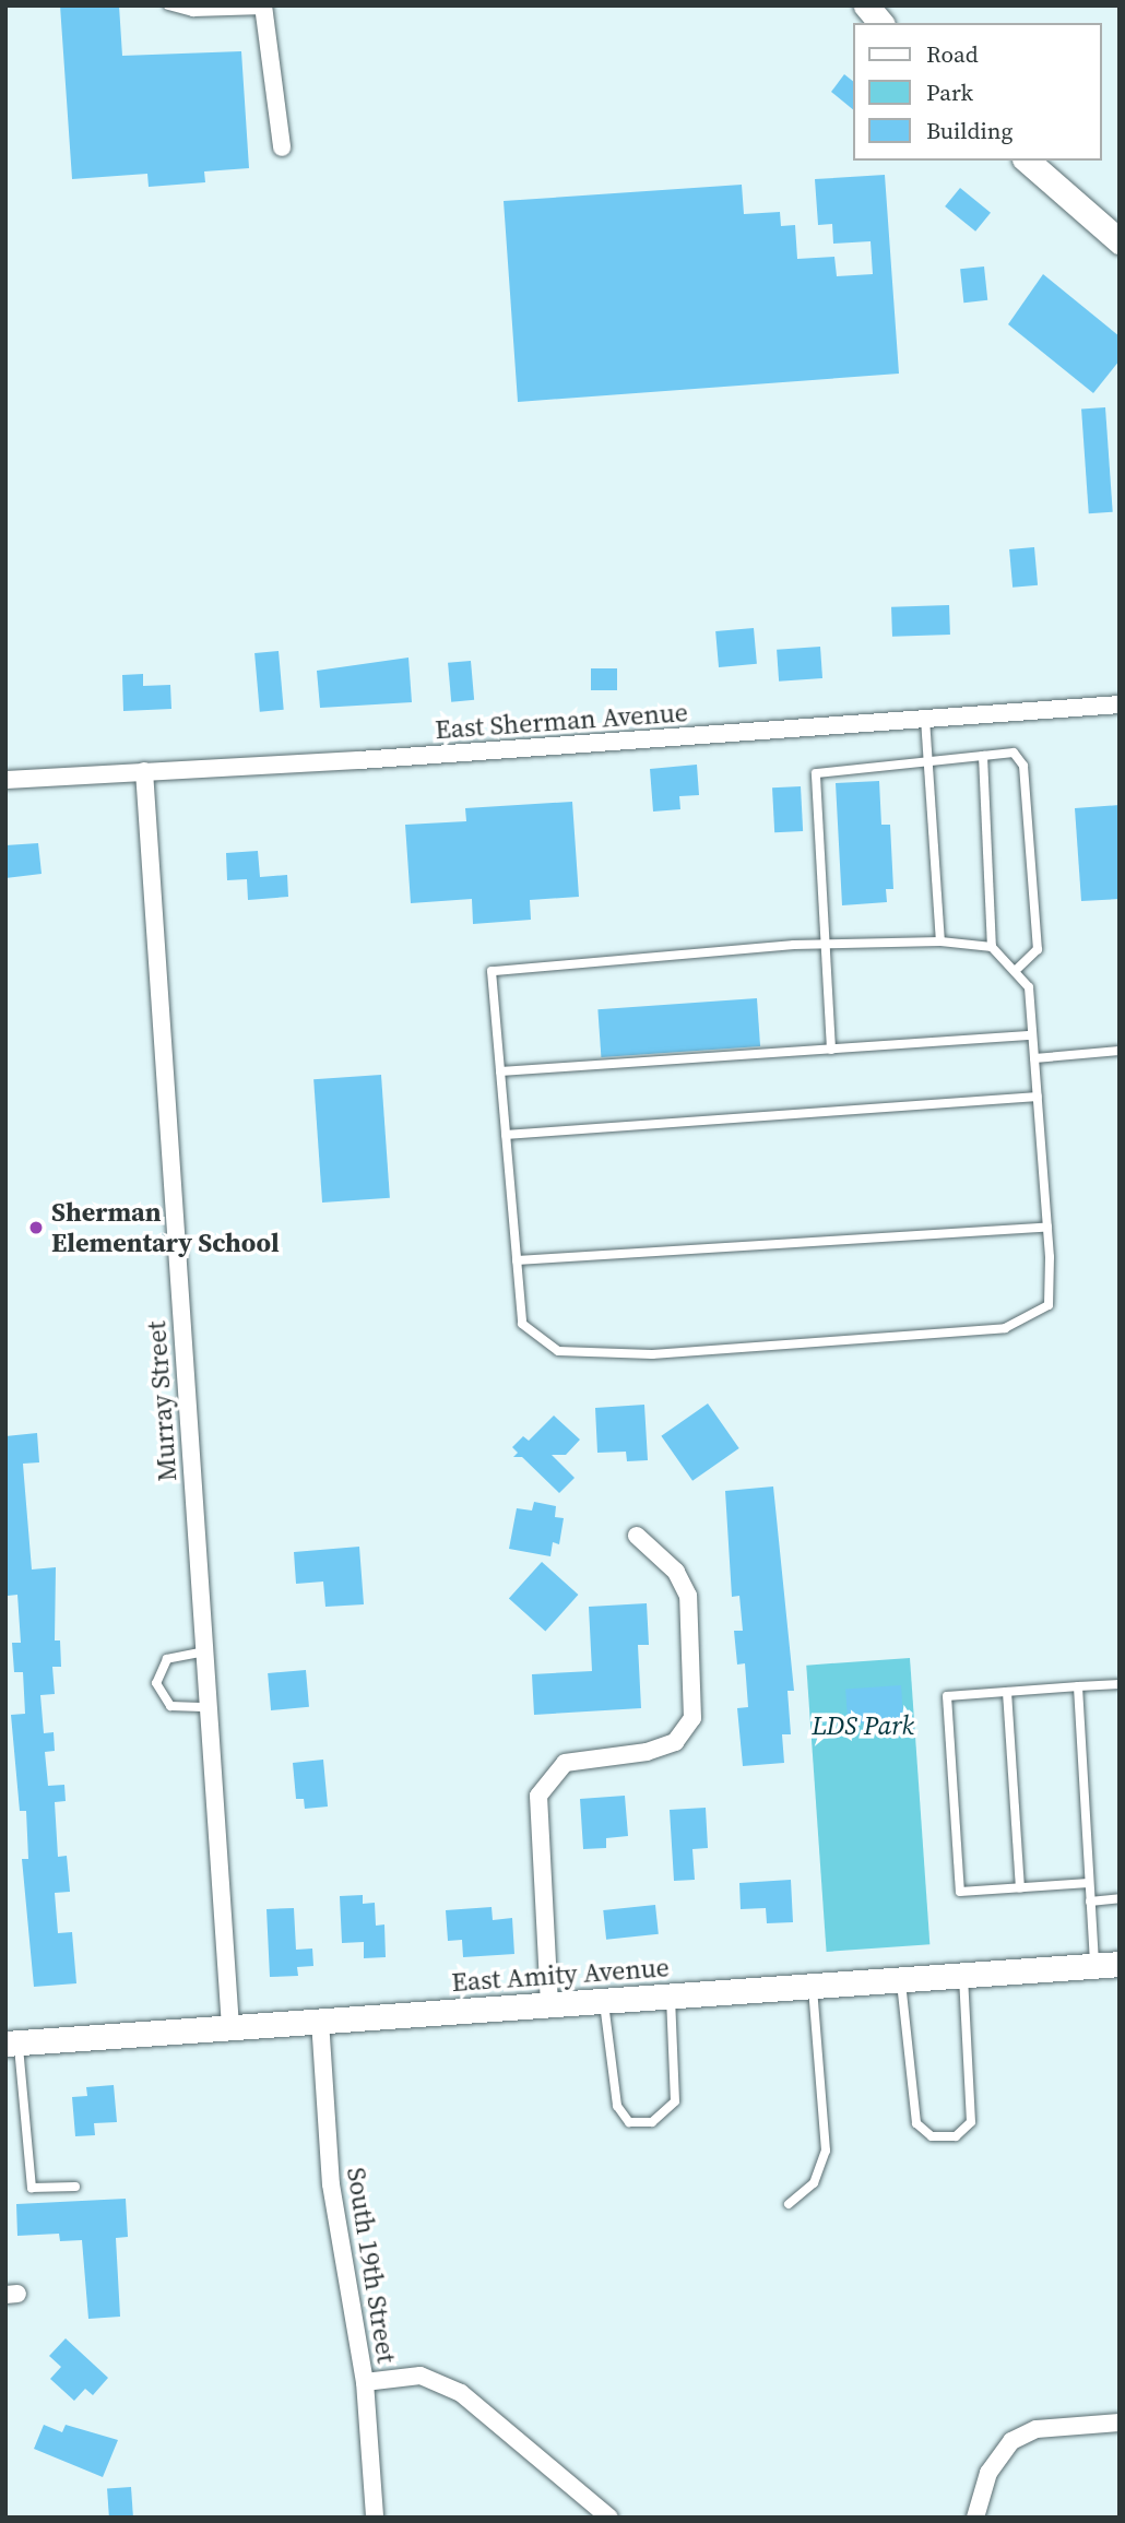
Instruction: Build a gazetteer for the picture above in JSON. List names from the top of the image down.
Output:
{
  "streets": {
    "main road": ["East Amity Avenue"],
    "street": ["East Sherman Avenue", "Murray Street", "South 19th Street"]
  },
  "crossings": [
    ["East Sherman Avenue", "Murray Street"],
    ["Murray Street", "East Amity Avenue"],
    ["East Amity Avenue", "South 19th Street"]
  ],
  "parks": ["LDS Park"],
  "places": ["Sherman Elementary School"],
  "legend": ["Road", "Park", "Building"]
}
